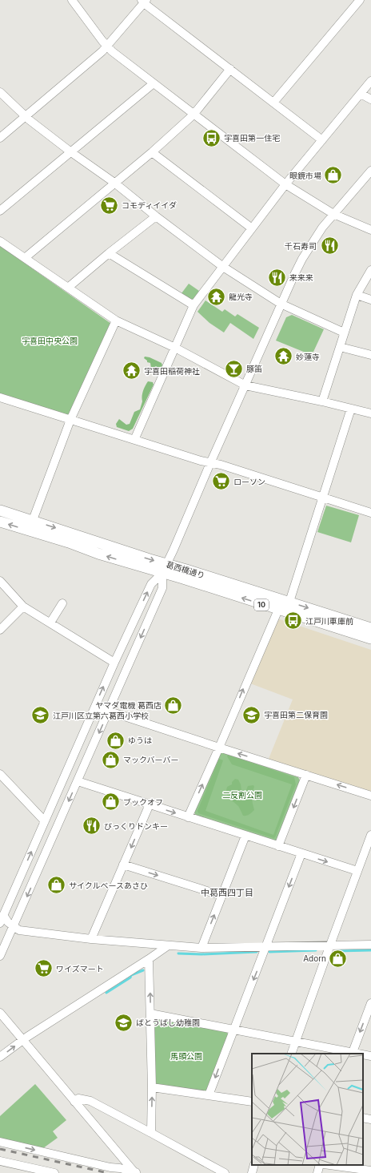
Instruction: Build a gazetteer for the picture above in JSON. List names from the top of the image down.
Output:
{
  "streets": {
    "main road": ["葛西橋通り", "10"]
  },
  "districts": ["中葛西四丁目"],
  "parks": ["宇喜田中央公園", "二反割公園", "馬頭公園"],
  "places": {
    "bus stop": ["宇喜田第一住宅", "江戸川車庫前"],
    "shop": [
      "眼鏡市場",
      "ヤマダ電機 葛西店",
      "ゆうは",
      "マックバーバー",
      "ブックオフ",
      "サイクルベースあさひ",
      "Adorn"
    ],
    "supermarket": ["コモディイイダ", "ローソン", "ワイズマート"],
    "restaurant": ["千石寿司", "来来来", "びっくりドンキー"],
    "temple": ["龍光寺", "妙蓮寺", "宇喜田稲荷神社"],
    "bar": ["豚笛"],
    "school or university": ["宇喜田第二保育園", "江戸川区立第六葛西小学校", "ばとうばし幼稚園"]
  }
}
